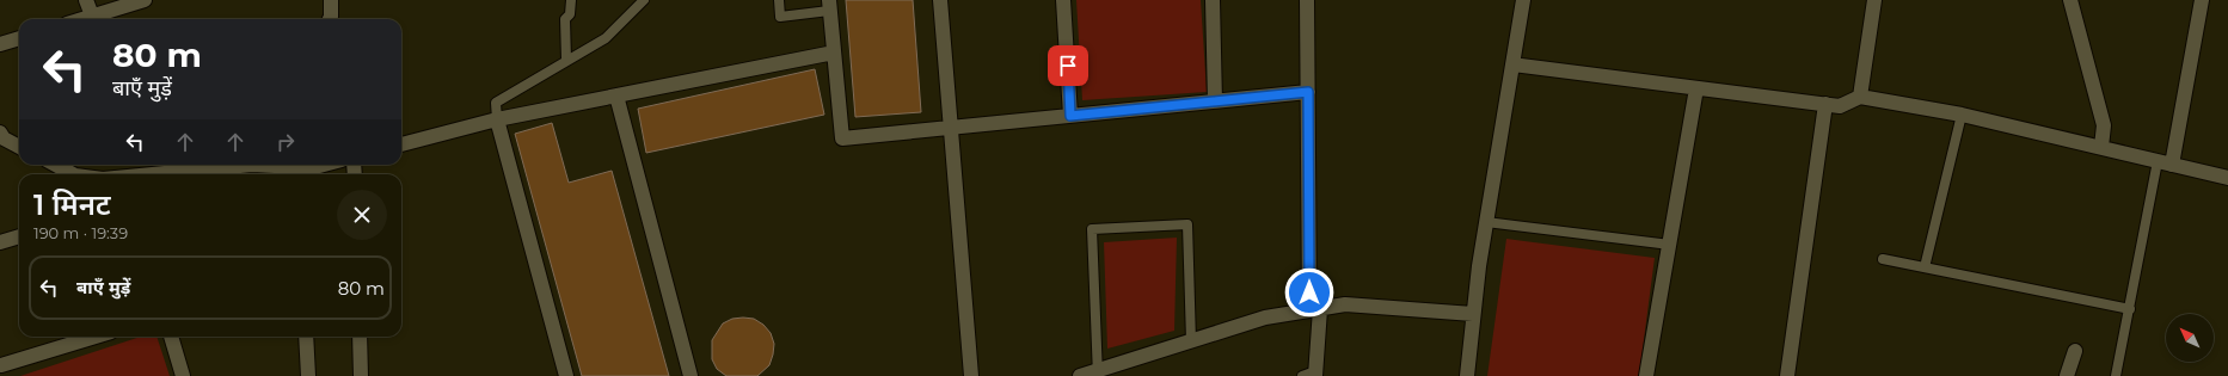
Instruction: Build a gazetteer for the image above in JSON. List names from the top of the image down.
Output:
{
  "north": "top left",
  "page": {
    "turn": ["80 m", "बाएँ मुड़ें"],
    "heading": ["1 मिनट", "190 m · 19:39"],
    "list": [
      {
        "name": "बाएँ मुड़ें",
        "value": "80 m"
      }
    ]
  }
}
